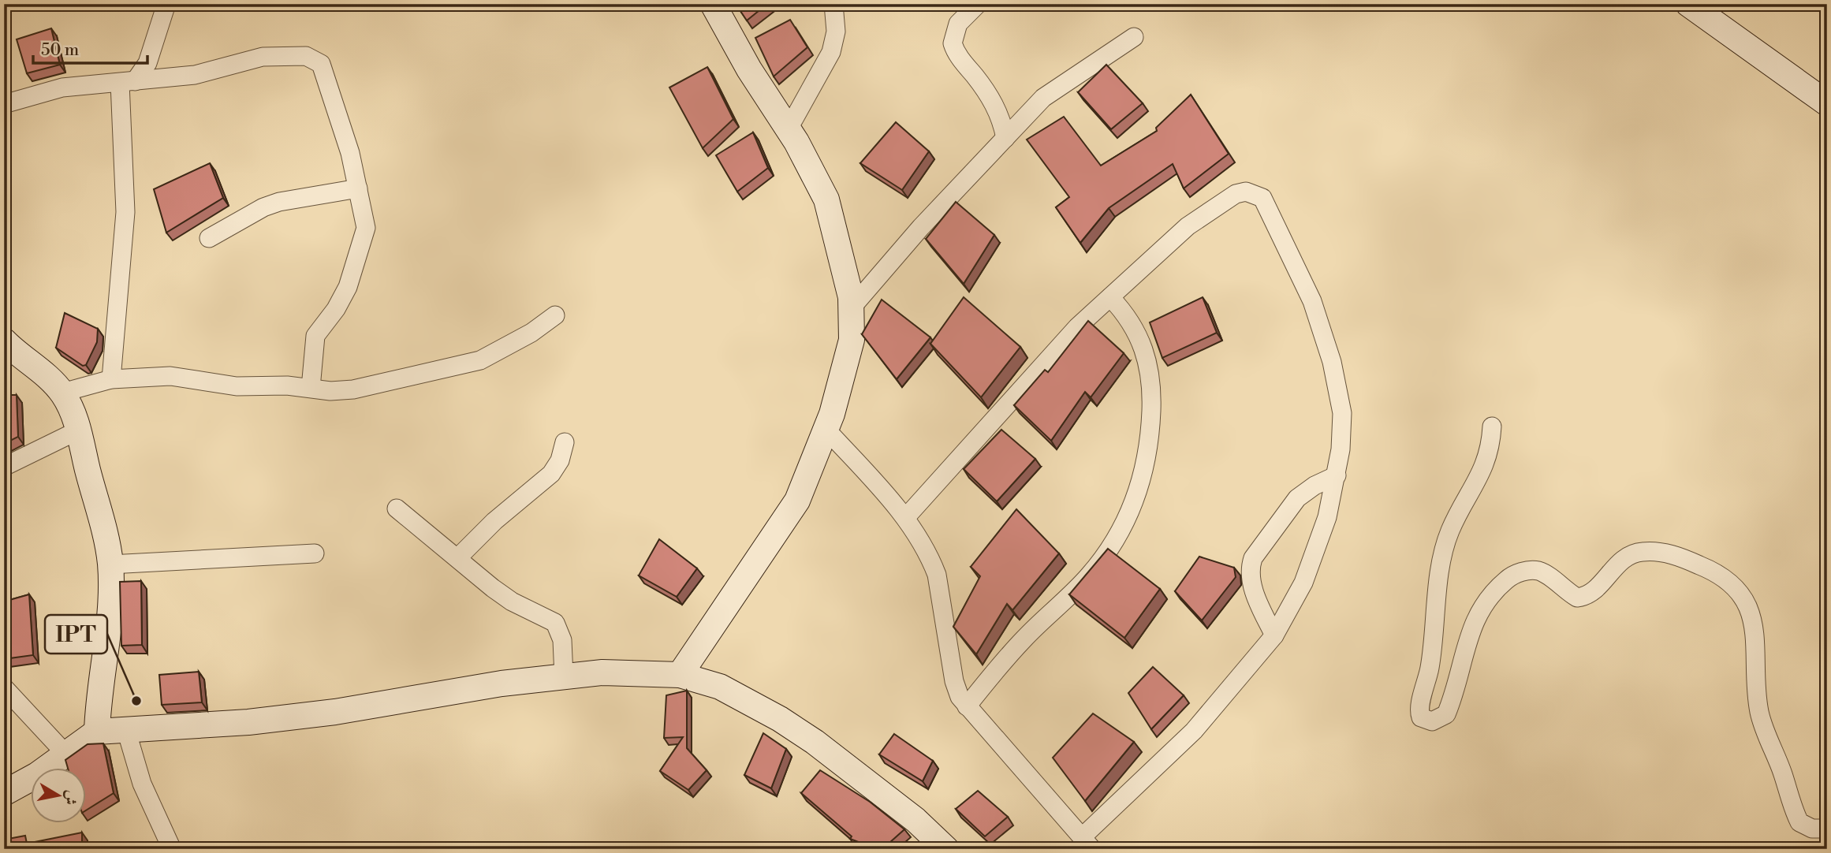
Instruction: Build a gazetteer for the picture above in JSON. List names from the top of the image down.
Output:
{
  "places": ["IPT"],
  "scale_bar": "50 m",
  "north": "right"
}
